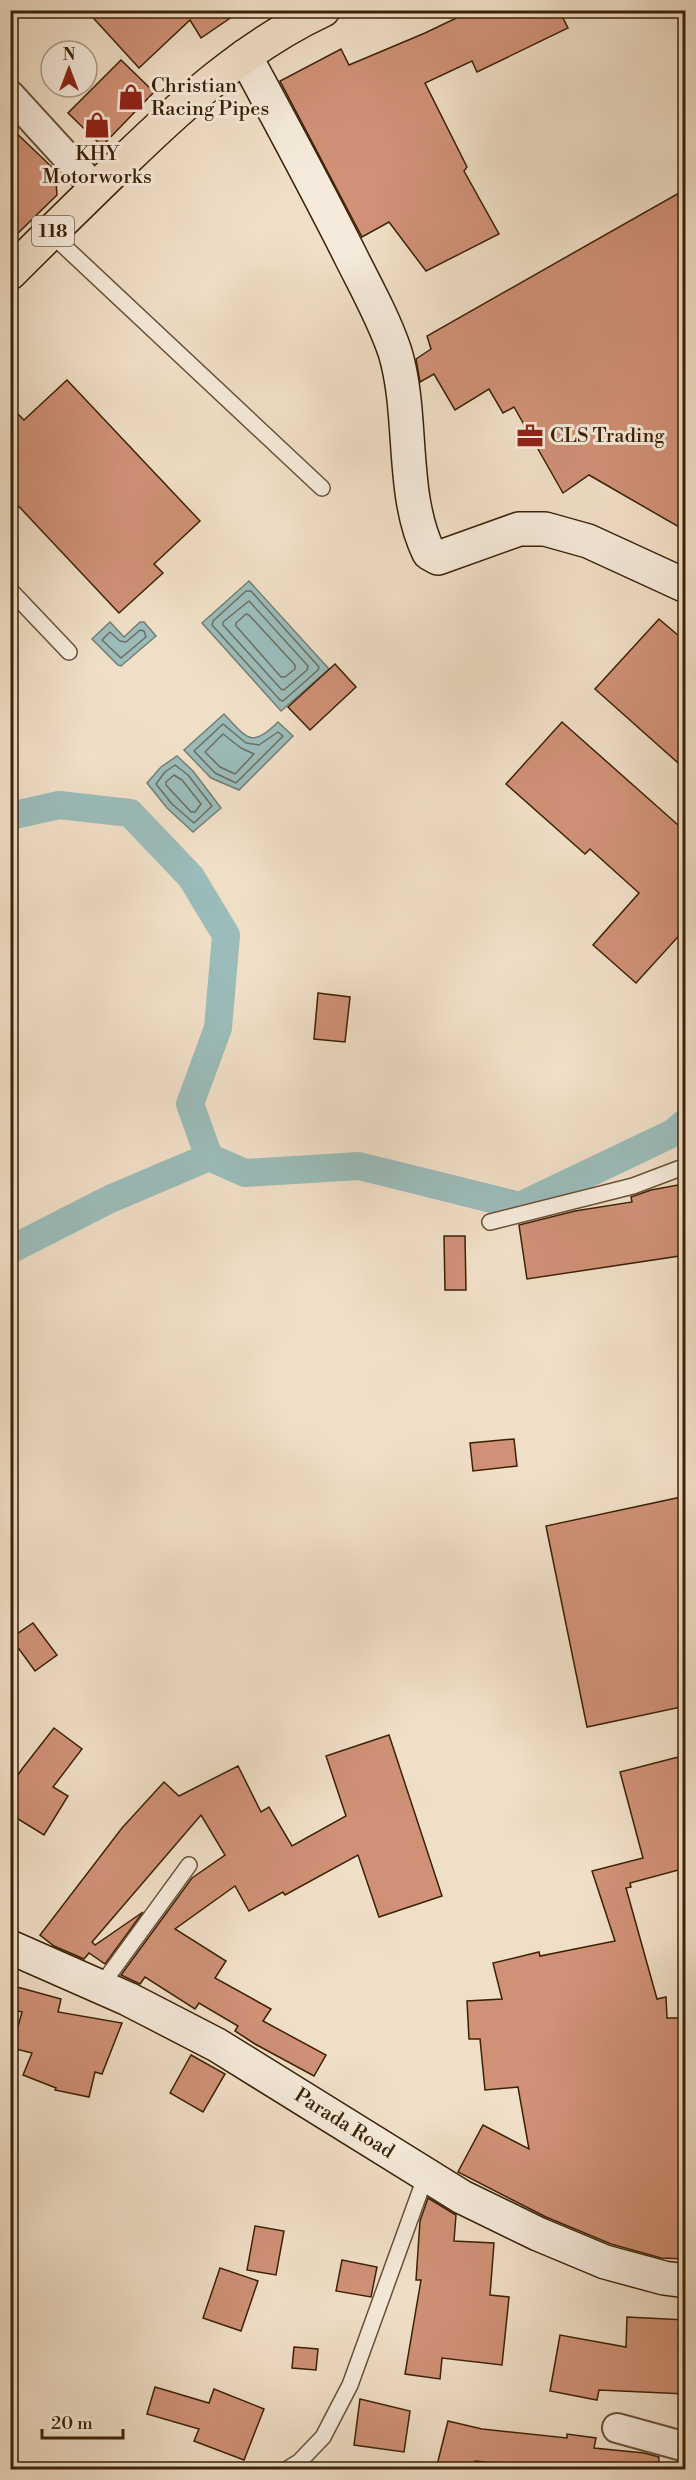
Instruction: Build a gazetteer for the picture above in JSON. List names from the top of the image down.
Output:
{
  "streets": {
    "main road": ["118"],
    "street": ["Parada Road"]
  },
  "places": {
    "shop": ["Christian Racing Pipes", "KHY Motorworks"],
    "office": ["CLS Trading"]
  },
  "scale_bar": "20 m",
  "north": "top"
}
